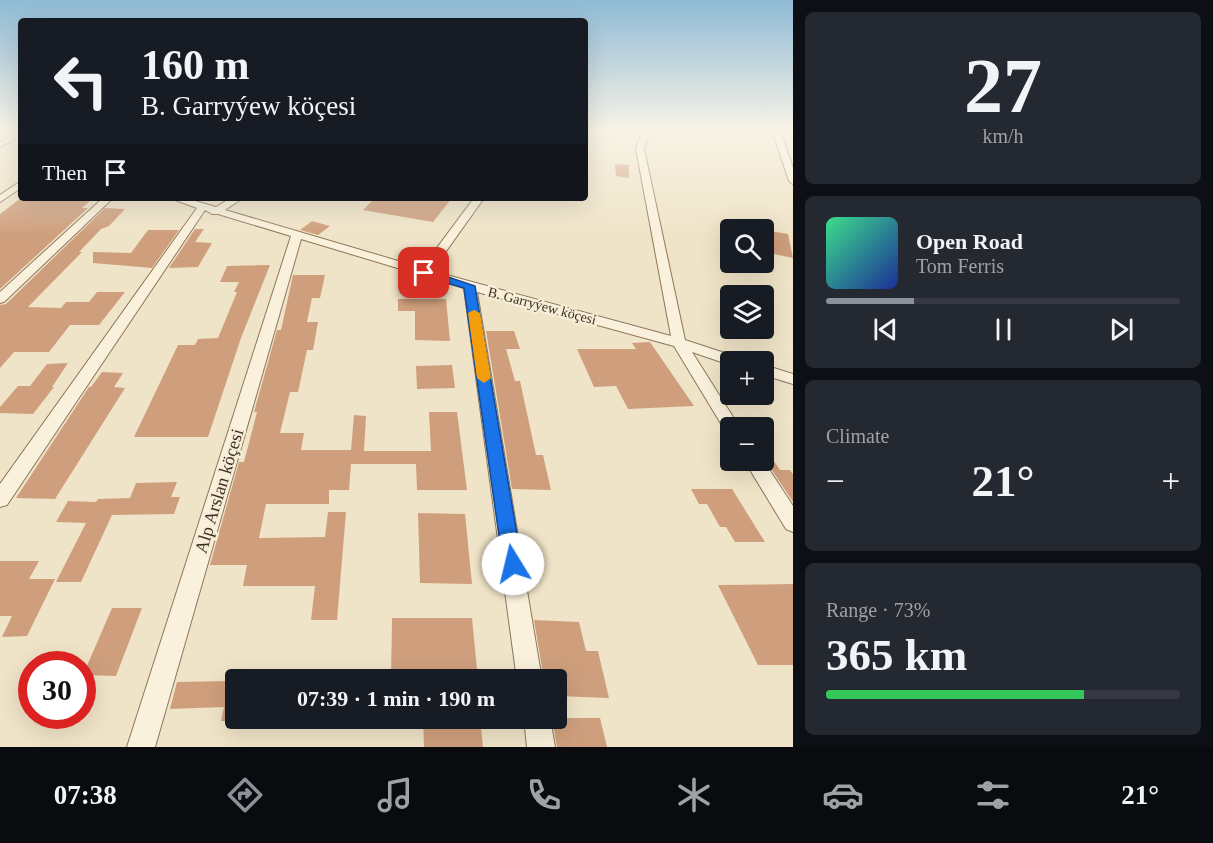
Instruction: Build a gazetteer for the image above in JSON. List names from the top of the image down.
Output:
{
  "streets": {
    "street": ["B. Garryýew köçesi", "Alp Arslan köçesi"]
  },
  "crossings": [
    ["B. Garryýew köçesi", "Alp Arslan köçesi"]
  ],
  "page": {
    "tile": [
      ["27", "km/h"],
      "Climate",
      ["Range · 73%", "365 km"]
    ],
    "turn": ["160 m", "B. Garryýew köçesi"],
    "then": "Then",
    "song": ["Open Road", "Tom Ferris"],
    "map_buttons": ["+", "−"],
    "heat": ["−", "21°", "+"],
    "limit": "30",
    "trip": "07:39 · 1 min · 190 m",
    "tabs": ["07:38", "21°"]
  }
}
